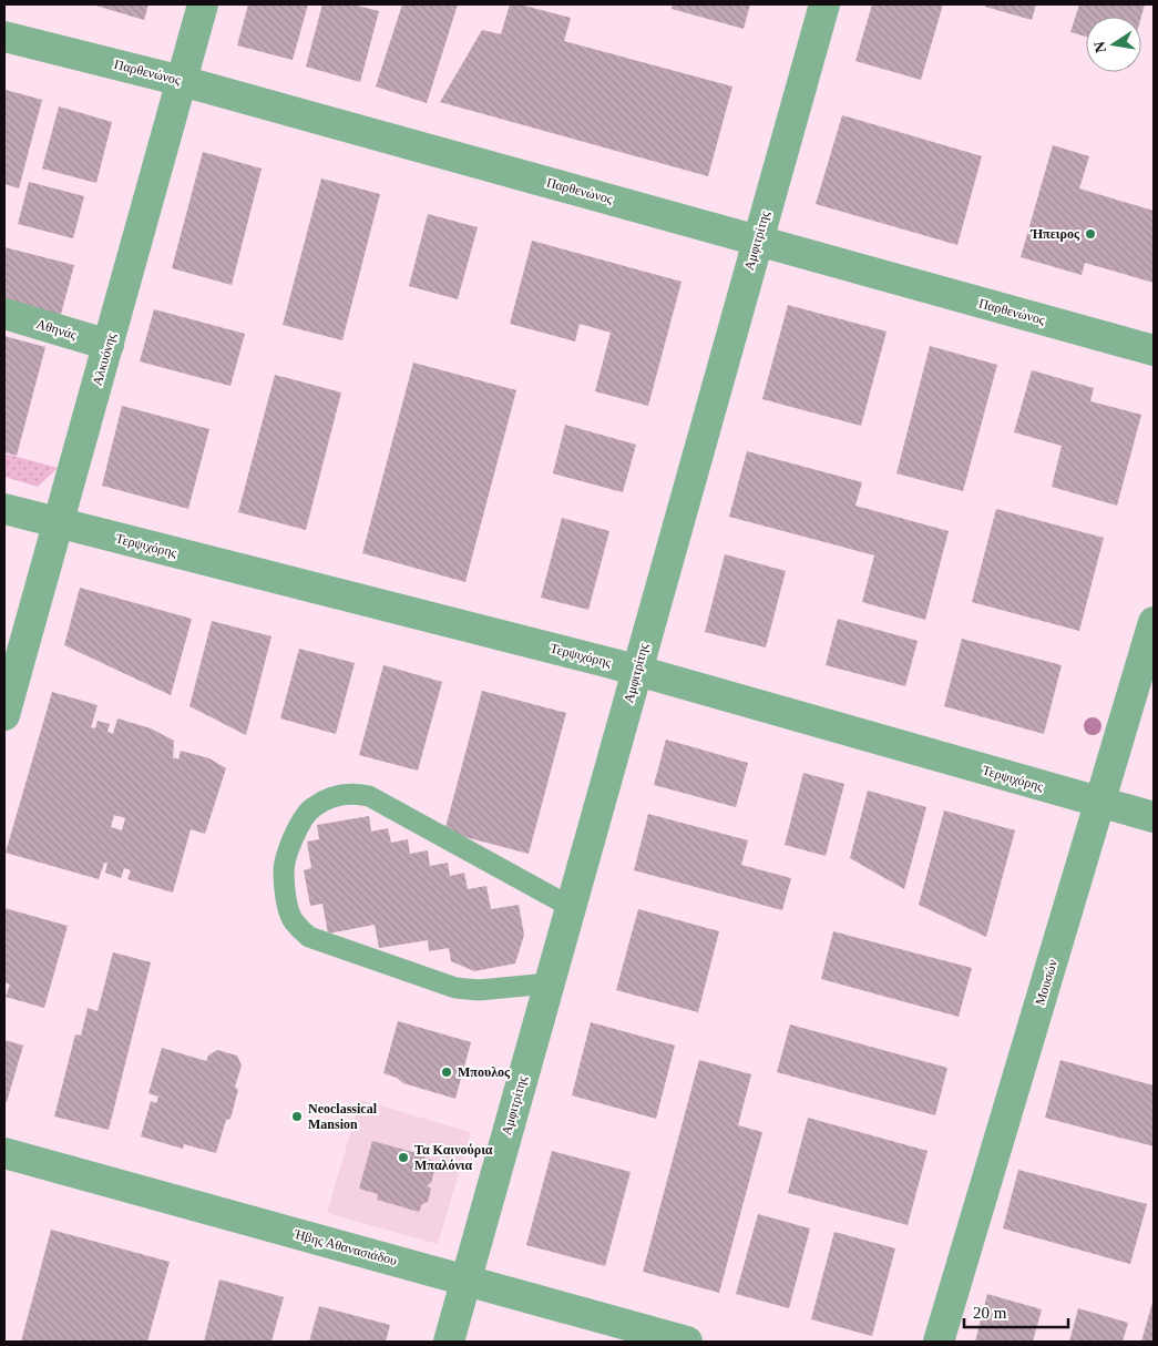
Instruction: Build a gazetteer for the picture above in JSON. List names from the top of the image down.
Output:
{
  "streets": {
    "street": [
      "Παρθενώνος",
      "Αμφιτρίτης",
      "Αθηνάς",
      "Αλκυόνης",
      "Τερψιχόρης",
      "Μουσών",
      "Ήβης Αθανασιάδου"
    ]
  },
  "crossings": [
    ["Παρθενώνος", "Αμφιτρίτης"],
    ["Παρθενώνος", "Αλκυόνης"],
    ["Αμφιτρίτης", "Τερψιχόρης"],
    ["Αμφιτρίτης", "Ήβης Αθανασιάδου"],
    ["Αθηνάς", "Αλκυόνης"],
    ["Αλκυόνης", "Τερψιχόρης"],
    ["Τερψιχόρης", "Μουσών"]
  ],
  "places": [
    "Ήπειρος",
    "Μπουλος",
    "Neoclassical Mansion",
    "Τα Καινούρια Μπαλόνια"
  ],
  "scale_bar": "20 m",
  "north": "left"
}
